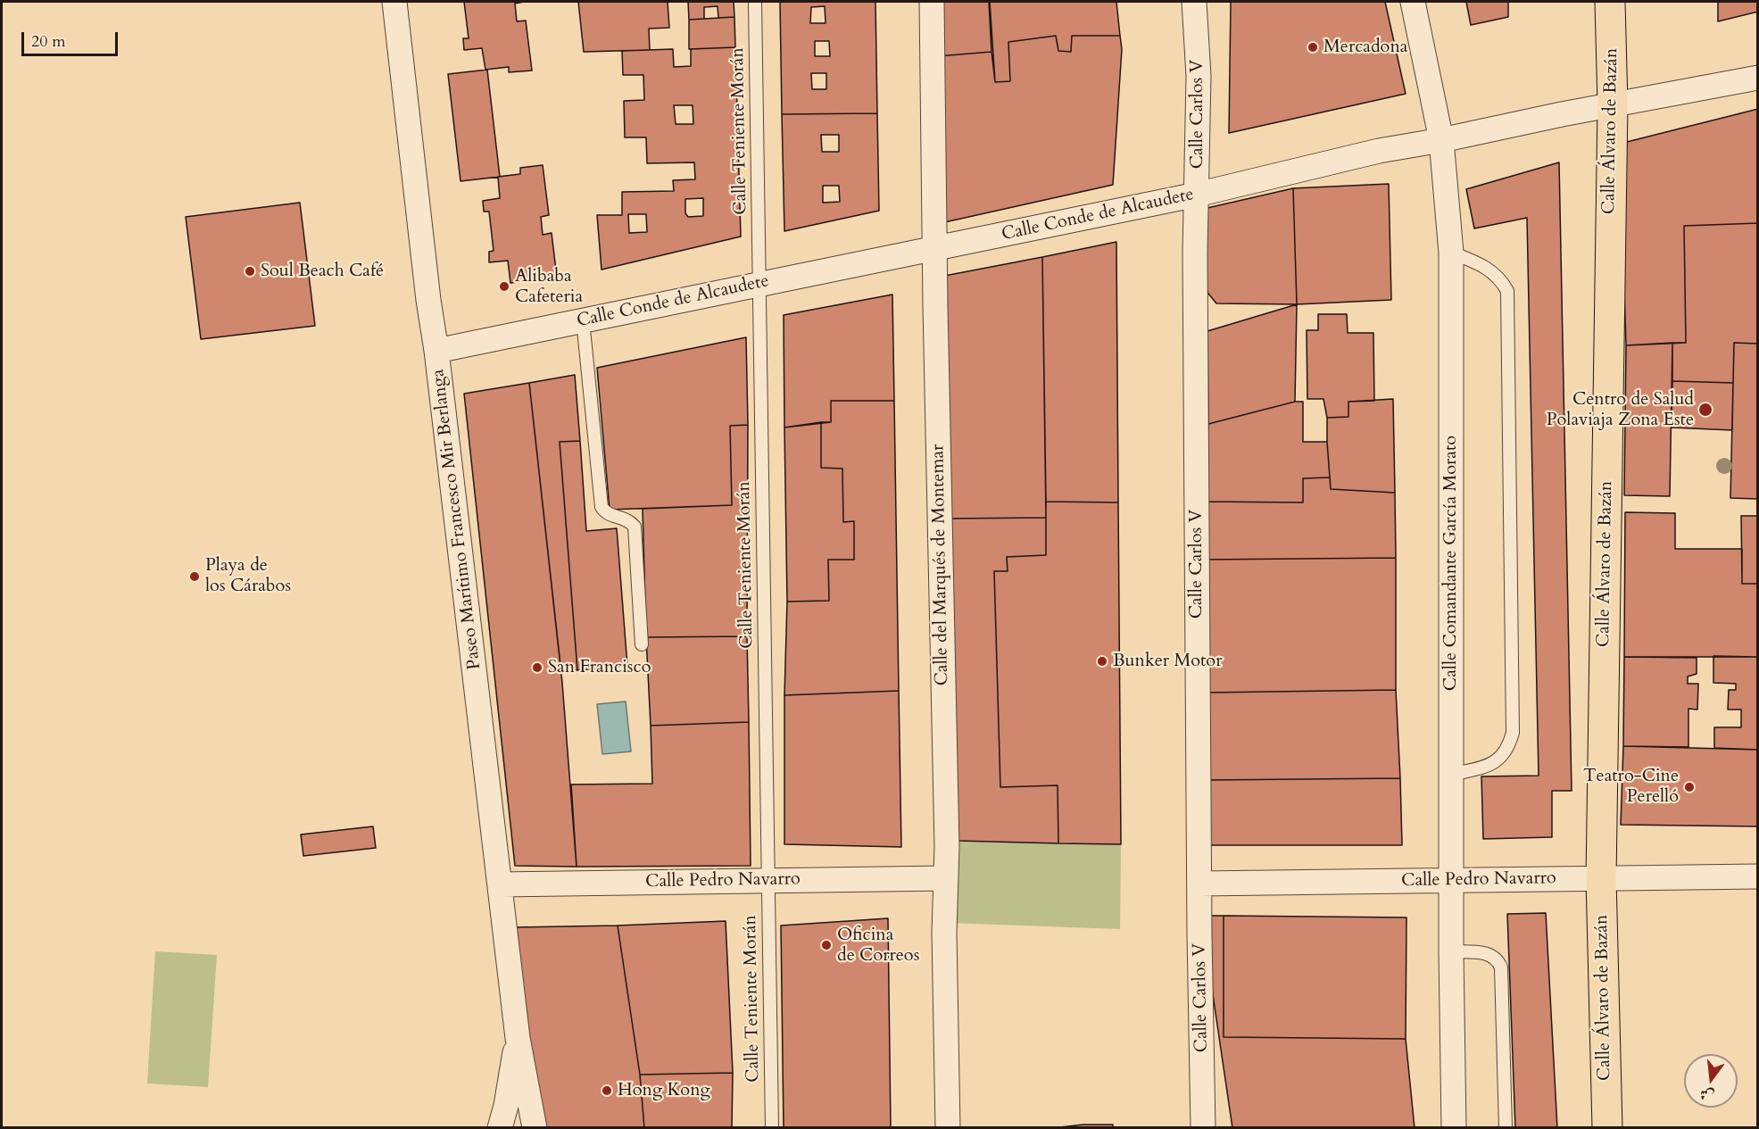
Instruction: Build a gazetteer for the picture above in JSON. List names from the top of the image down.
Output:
{
  "streets": {
    "main road": ["Calle Álvaro de Bazán"],
    "street": [
      "Calle Carlos V",
      "Calle Conde de Alcaudete",
      "Paseo Marítimo Francesco Mir Berlanga",
      "Calle Comandante García Morato",
      "Calle del Marqués de Montemar",
      "Calle Pedro Navarro"
    ],
    "lane": ["Calle Teniente Morán"]
  },
  "crossings": [
    ["Calle Carlos V", "Calle Conde de Alcaudete"],
    ["Calle Carlos V", "Calle Pedro Navarro"],
    ["Calle Teniente Morán", "Calle Conde de Alcaudete"],
    ["Calle Teniente Morán", "Calle Pedro Navarro"],
    ["Calle Álvaro de Bazán", "Calle Conde de Alcaudete"],
    ["Calle Álvaro de Bazán", "Calle Pedro Navarro"],
    ["Calle Conde de Alcaudete", "Paseo Marítimo Francesco Mir Berlanga"],
    ["Calle Conde de Alcaudete", "Calle Comandante García Morato"],
    ["Calle Conde de Alcaudete", "Calle del Marqués de Montemar"],
    ["Paseo Marítimo Francesco Mir Berlanga", "Calle Pedro Navarro"],
    ["Calle Comandante García Morato", "Calle Pedro Navarro"],
    ["Calle del Marqués de Montemar", "Calle Pedro Navarro"]
  ],
  "places": [
    "Mercadona",
    "Soul Beach Café",
    "Alibaba Cafeteria",
    "Centro de Salud Polaviaja Zona Este",
    "Playa de los Cárabos",
    "Bunker Motor",
    "San Francisco",
    "Teatro-Cine Perelló",
    "Oficina de Correos",
    "Hong Kong"
  ],
  "scale_bar": "20 m",
  "north": "bottom"
}
